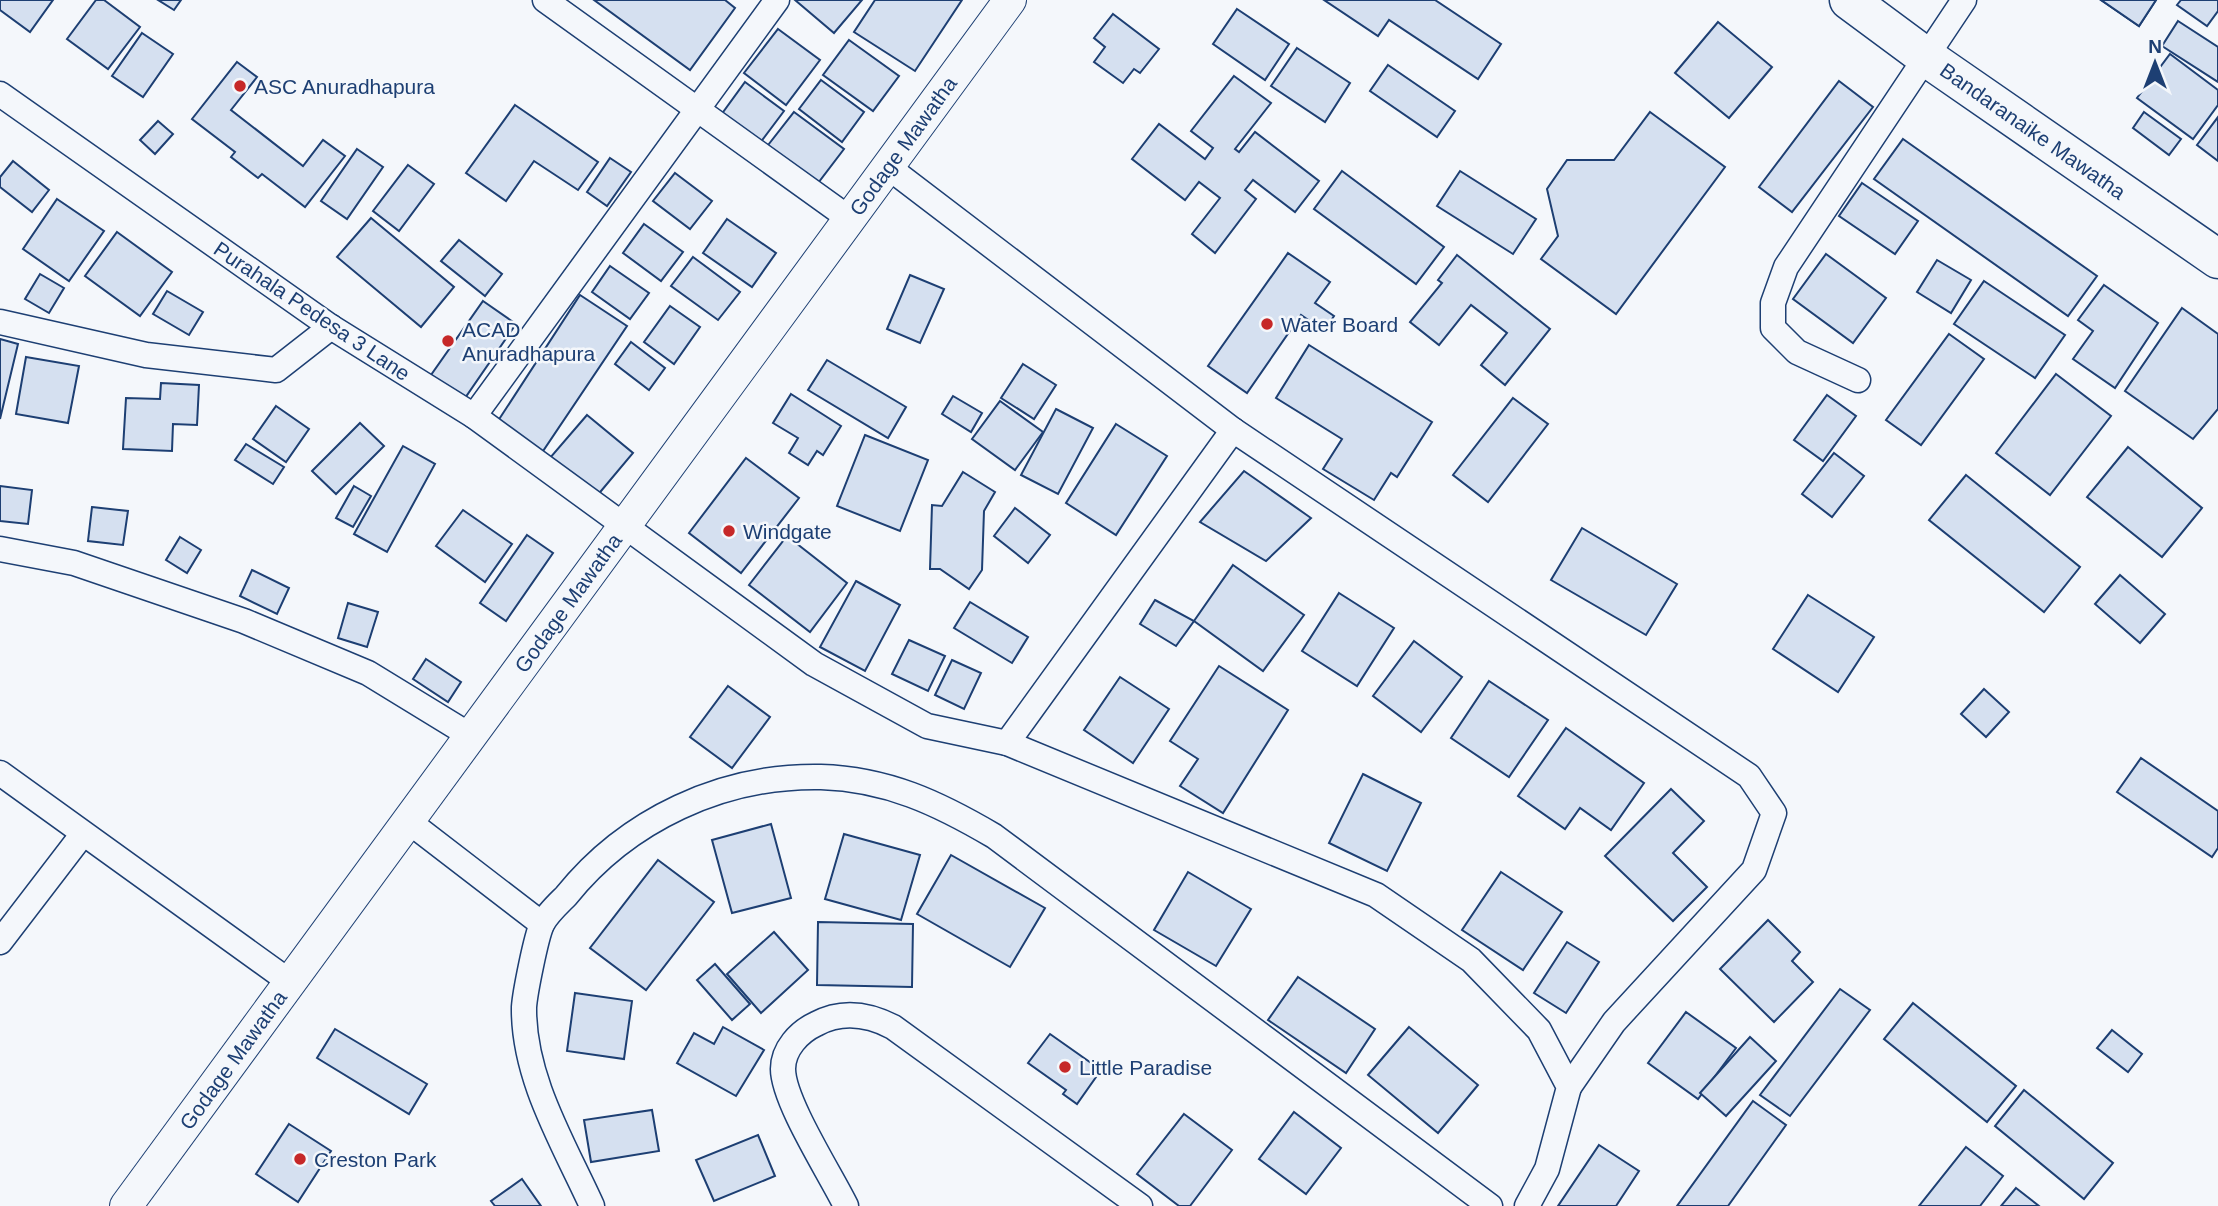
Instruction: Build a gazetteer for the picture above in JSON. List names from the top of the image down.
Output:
{
  "streets": {
    "highway": ["Bandaranaike Mawatha"],
    "street": ["Godage Mawatha", "Purahala Pedesa 3 Lane"]
  },
  "crossings": [
    ["Godage Mawatha", "Purahala Pedesa 3 Lane"]
  ],
  "places": [
    "ASC Anuradhapura",
    "Water Board",
    "ACAD Anuradhapura",
    "Windgate",
    "Little Paradise",
    "Creston Park"
  ],
  "north": "top"
}
